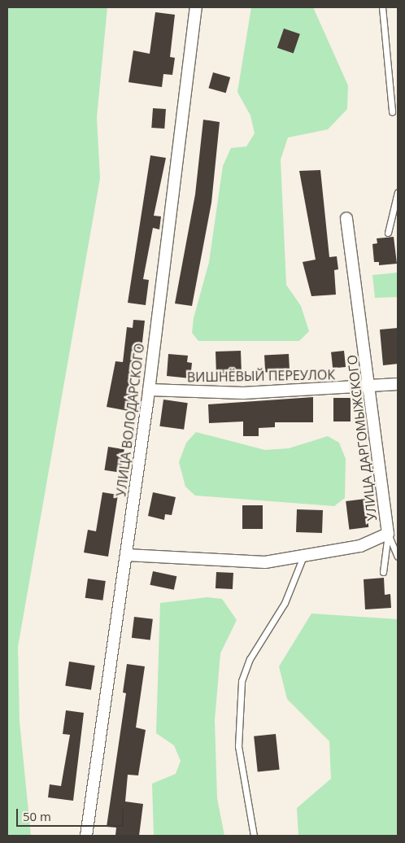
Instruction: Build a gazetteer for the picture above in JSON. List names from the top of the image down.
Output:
{
  "streets": {
    "street": ["ВИШНЁВЫЙ ПЕРЕУЛОК", "УЛИЦА ВОЛОДАРСКОГО", "УЛИЦА ДАРГОМЫЖСКОГО"]
  },
  "crossings": [
    ["ВИШНЁВЫЙ ПЕРЕУЛОК", "УЛИЦА ВОЛОДАРСКОГО"],
    ["ВИШНЁВЫЙ ПЕРЕУЛОК", "УЛИЦА ДАРГОМЫЖСКОГО"]
  ],
  "scale_bar": "50 m"
}
